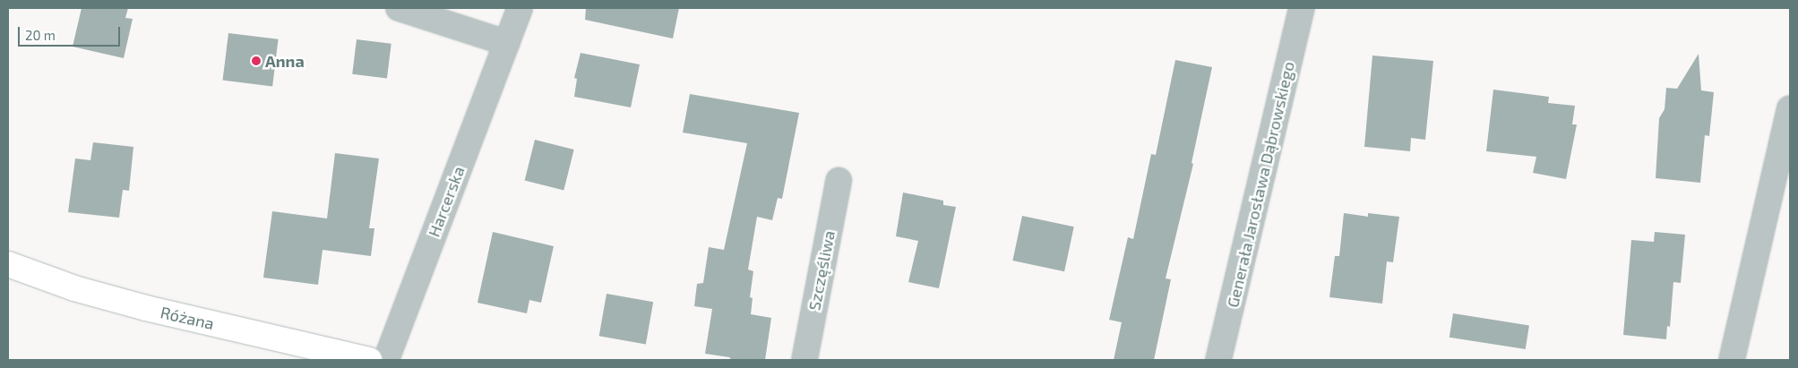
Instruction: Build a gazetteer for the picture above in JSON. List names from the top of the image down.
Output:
{
  "streets": {
    "street": [
      "Generała Jarosława Dąbrowskiego",
      "Harcerska",
      "Szczęśliwa",
      "Różana"
    ]
  },
  "places": ["Anna"],
  "scale_bar": "20 m"
}
